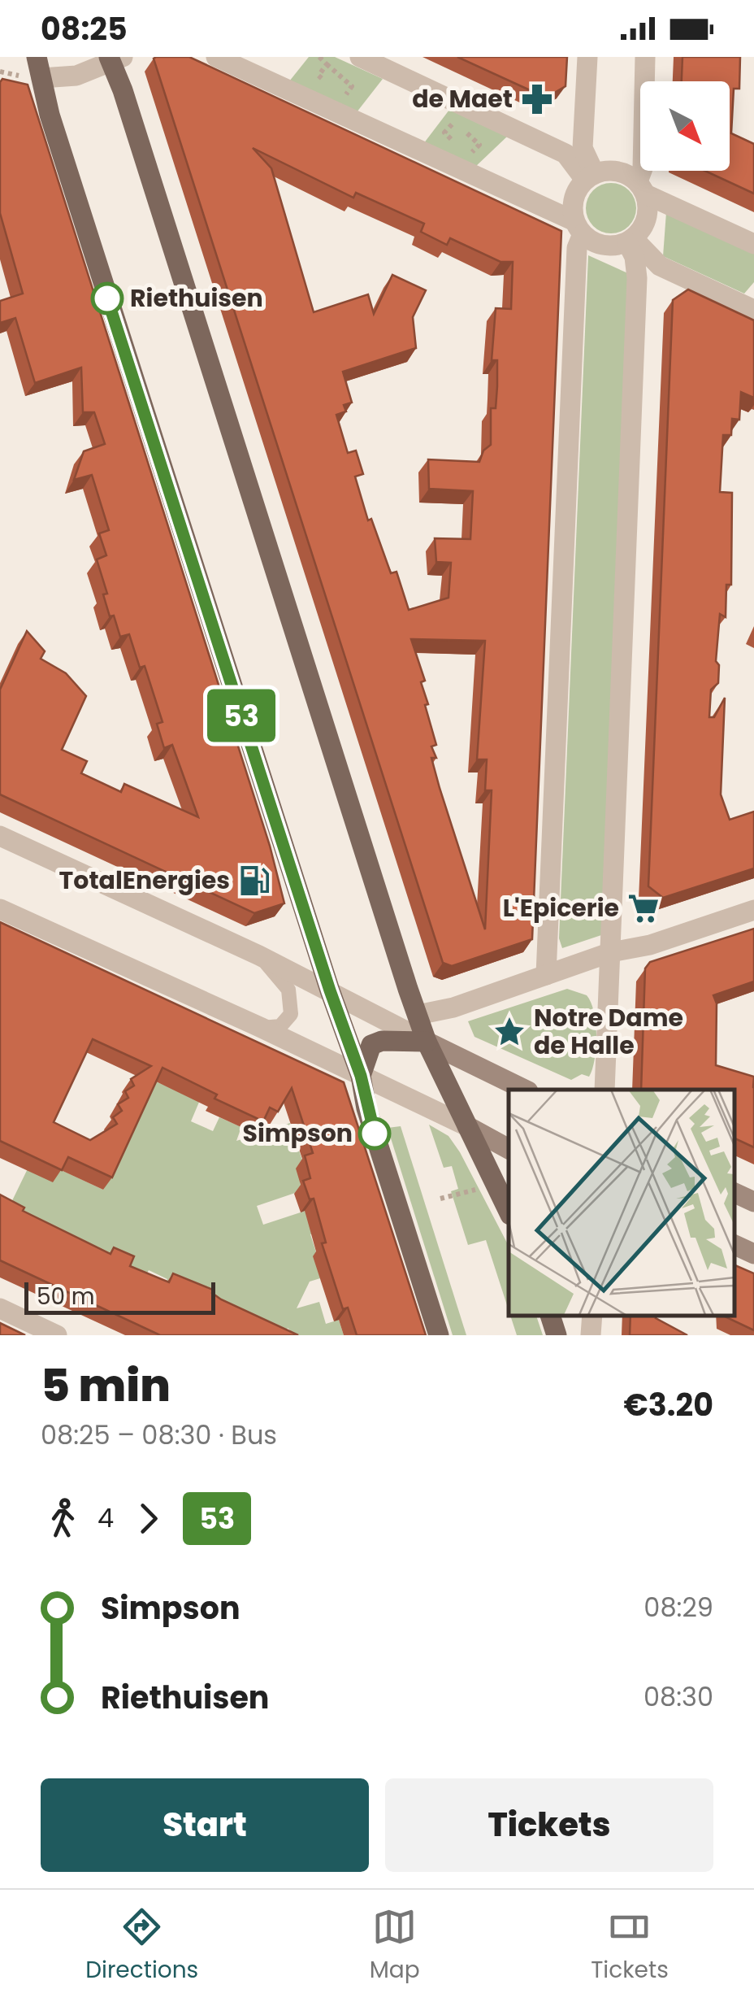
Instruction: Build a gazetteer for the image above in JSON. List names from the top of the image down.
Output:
{
  "places": {
    "pharmacy": ["de Maet"],
    "other": ["Riethuisen", "Simpson"],
    "fuel station": ["TotalEnergies"],
    "supermarket": ["L'Epicerie"],
    "place": ["Notre Dame de Halle"]
  },
  "lines": ["bus line 53"],
  "scale_bar": "50 m",
  "north": "bottom right",
  "page": {
    "status": "08:25",
    "on_map": "53",
    "scale": "50 m",
    "heading": ["5 min", "08:25 – 08:30 · Bus", "€3.20"],
    "legs": ["4", "53"],
    "list": [
      {
        "name": "Simpson",
        "value": "08:29"
      },
      {
        "name": "Riethuisen",
        "value": "08:30"
      }
    ],
    "buttons": ["Start", "Tickets"],
    "tabs": ["Directions", "Map", "Tickets"]
  }
}
